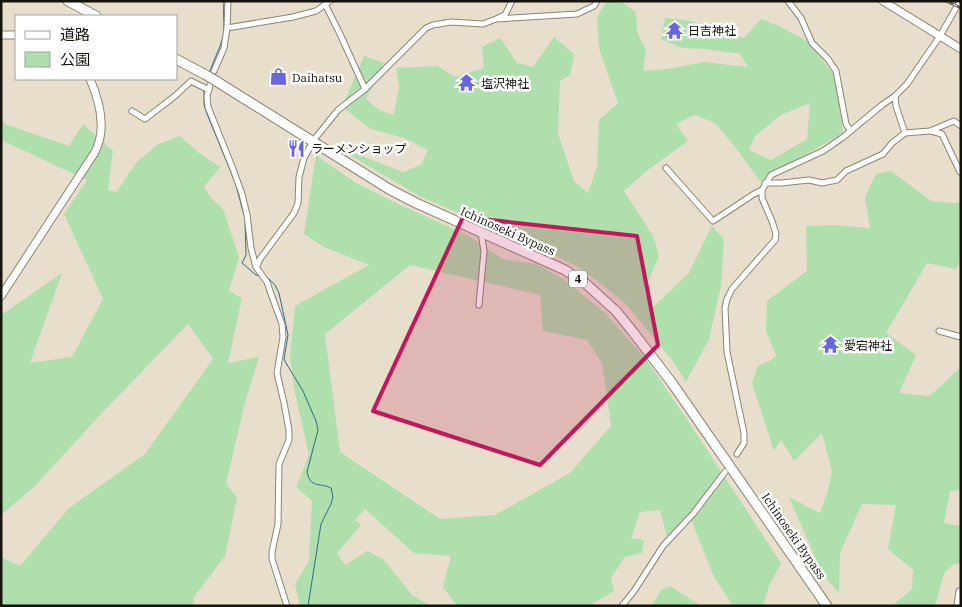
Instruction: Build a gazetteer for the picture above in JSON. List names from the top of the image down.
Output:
{
  "streets": {
    "highway": ["Ichinoseki Bypass", "4"]
  },
  "places": {
    "temple": ["日吉神社", "塩沢神社", "愛宕神社"],
    "shop": ["Daihatsu"],
    "restaurant": ["ラーメンショップ"]
  },
  "legend": ["道路", "公園"]
}
